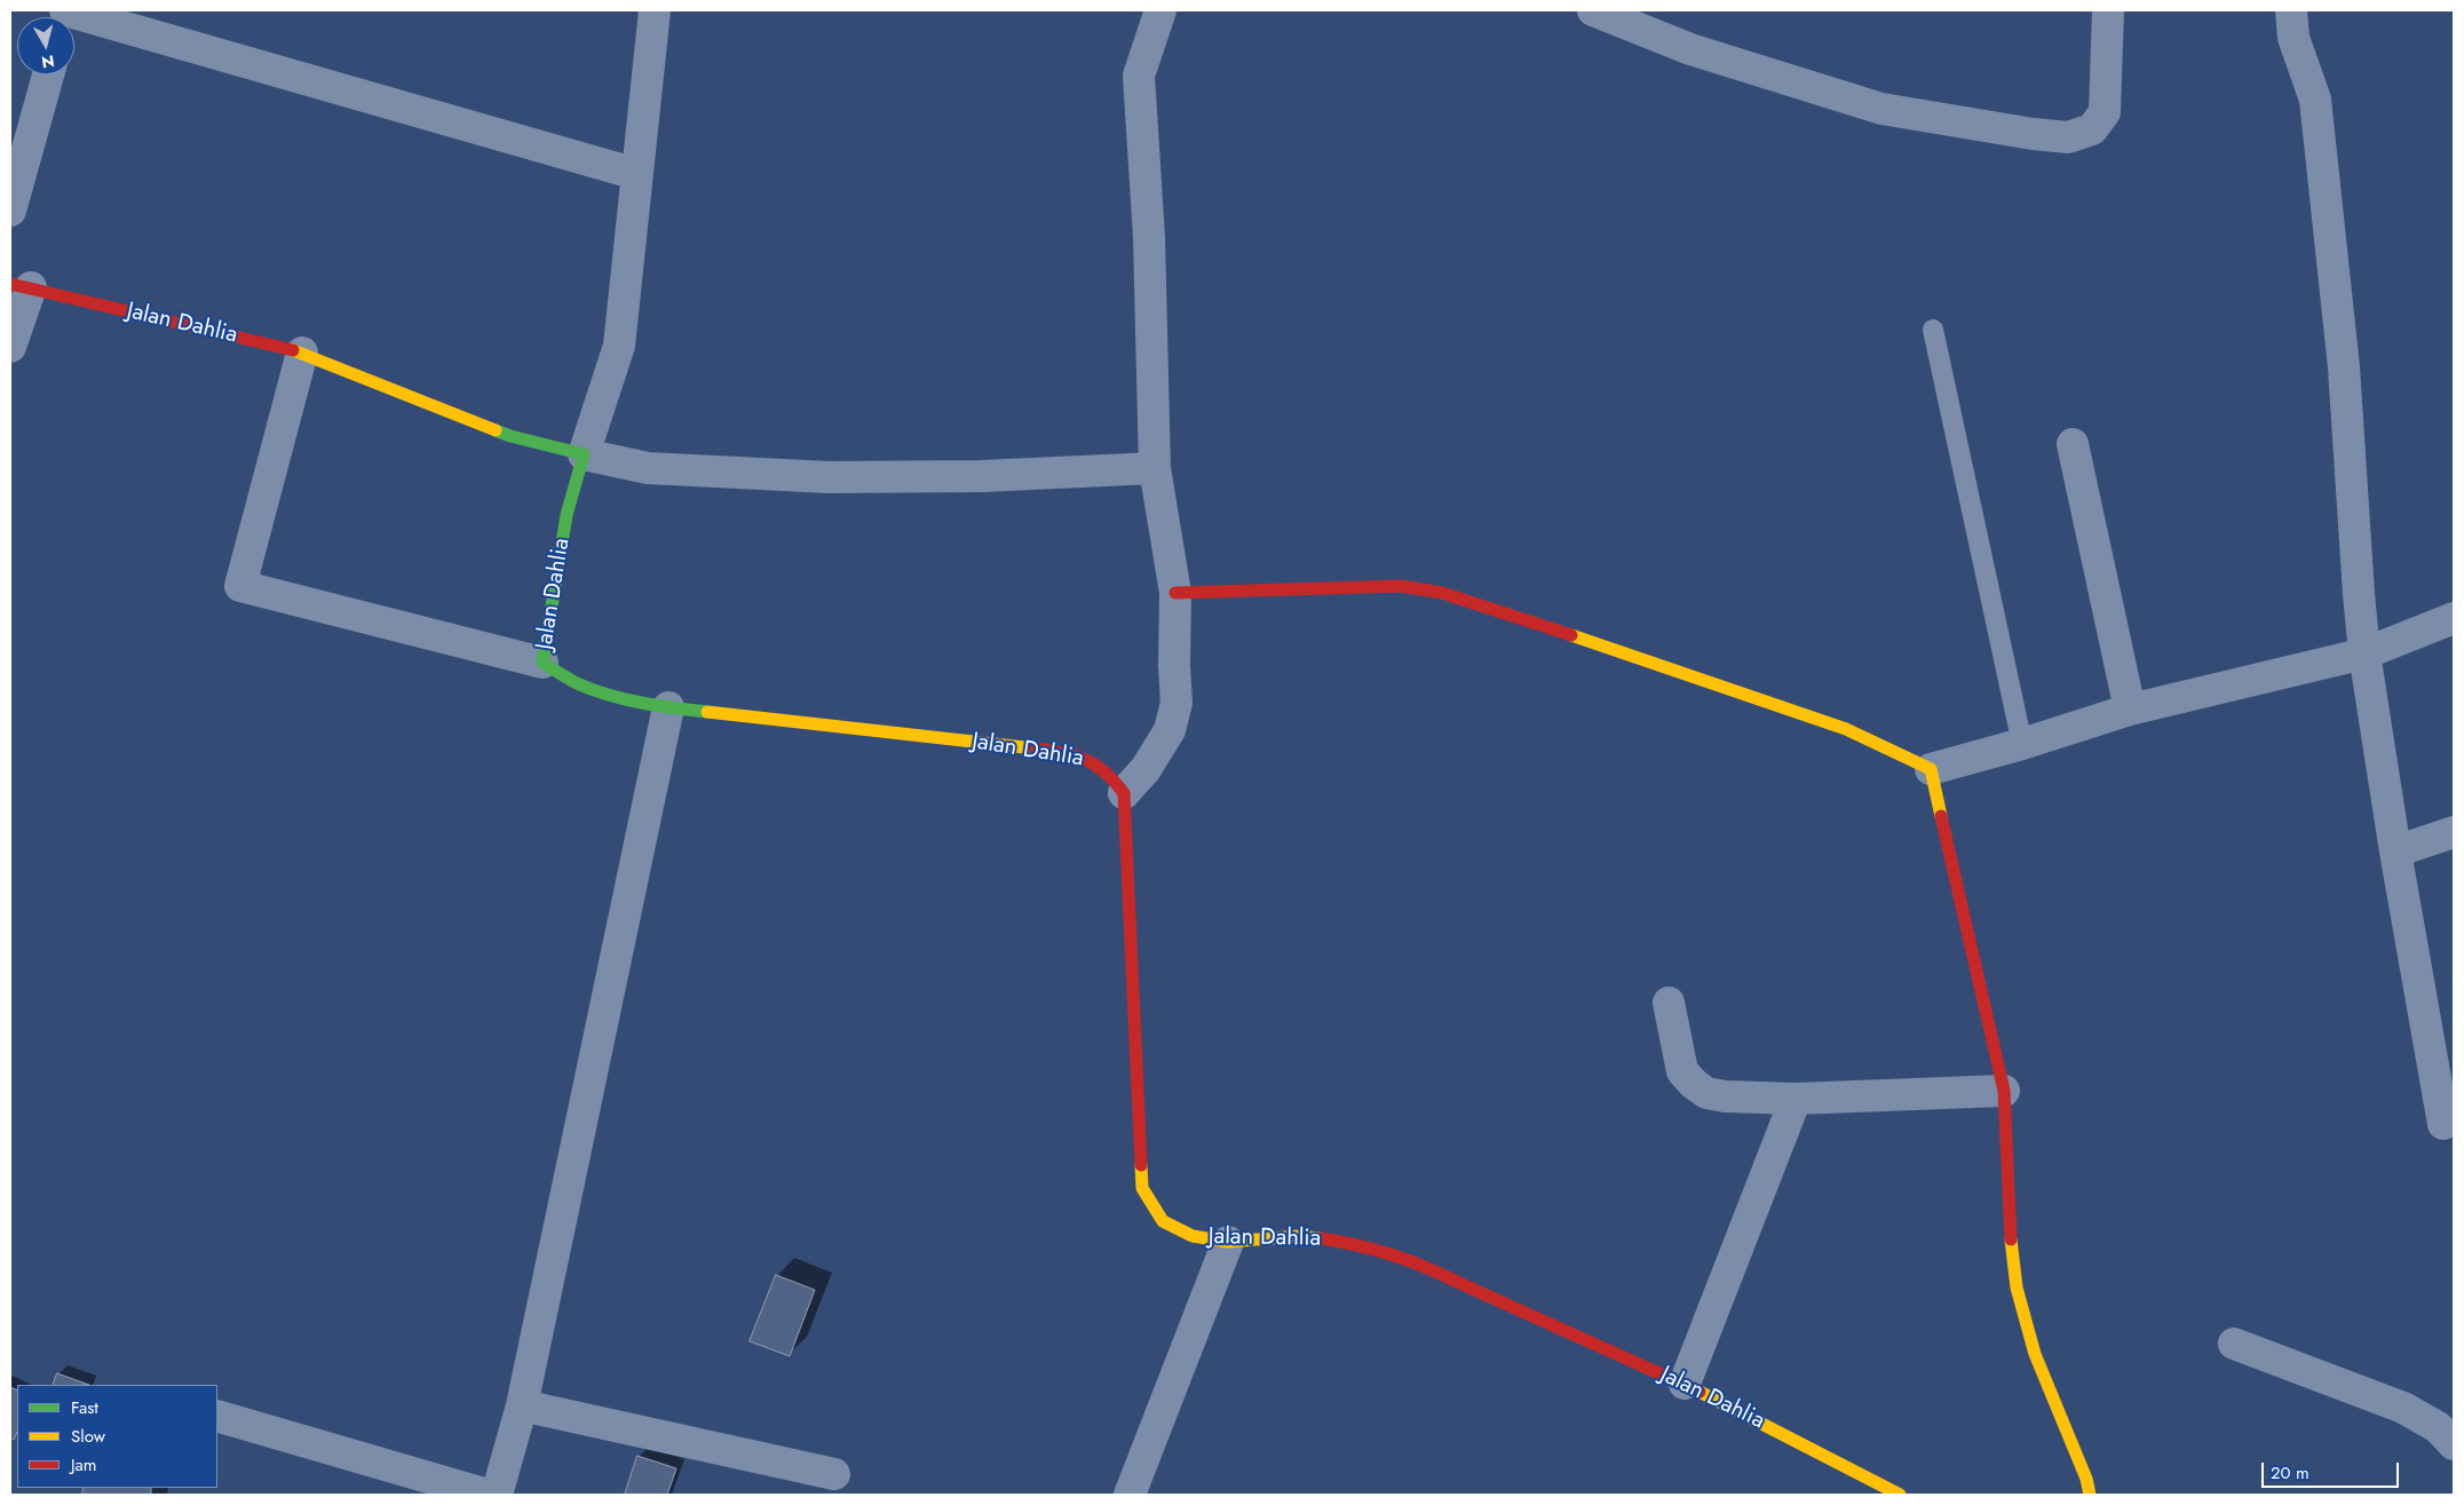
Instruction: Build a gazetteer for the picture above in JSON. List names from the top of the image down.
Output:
{
  "streets": {
    "street": ["Jalan Dahlia"]
  },
  "legend": ["Fast", "Slow", "Jam"],
  "scale_bar": "20 m",
  "north": "bottom"
}
